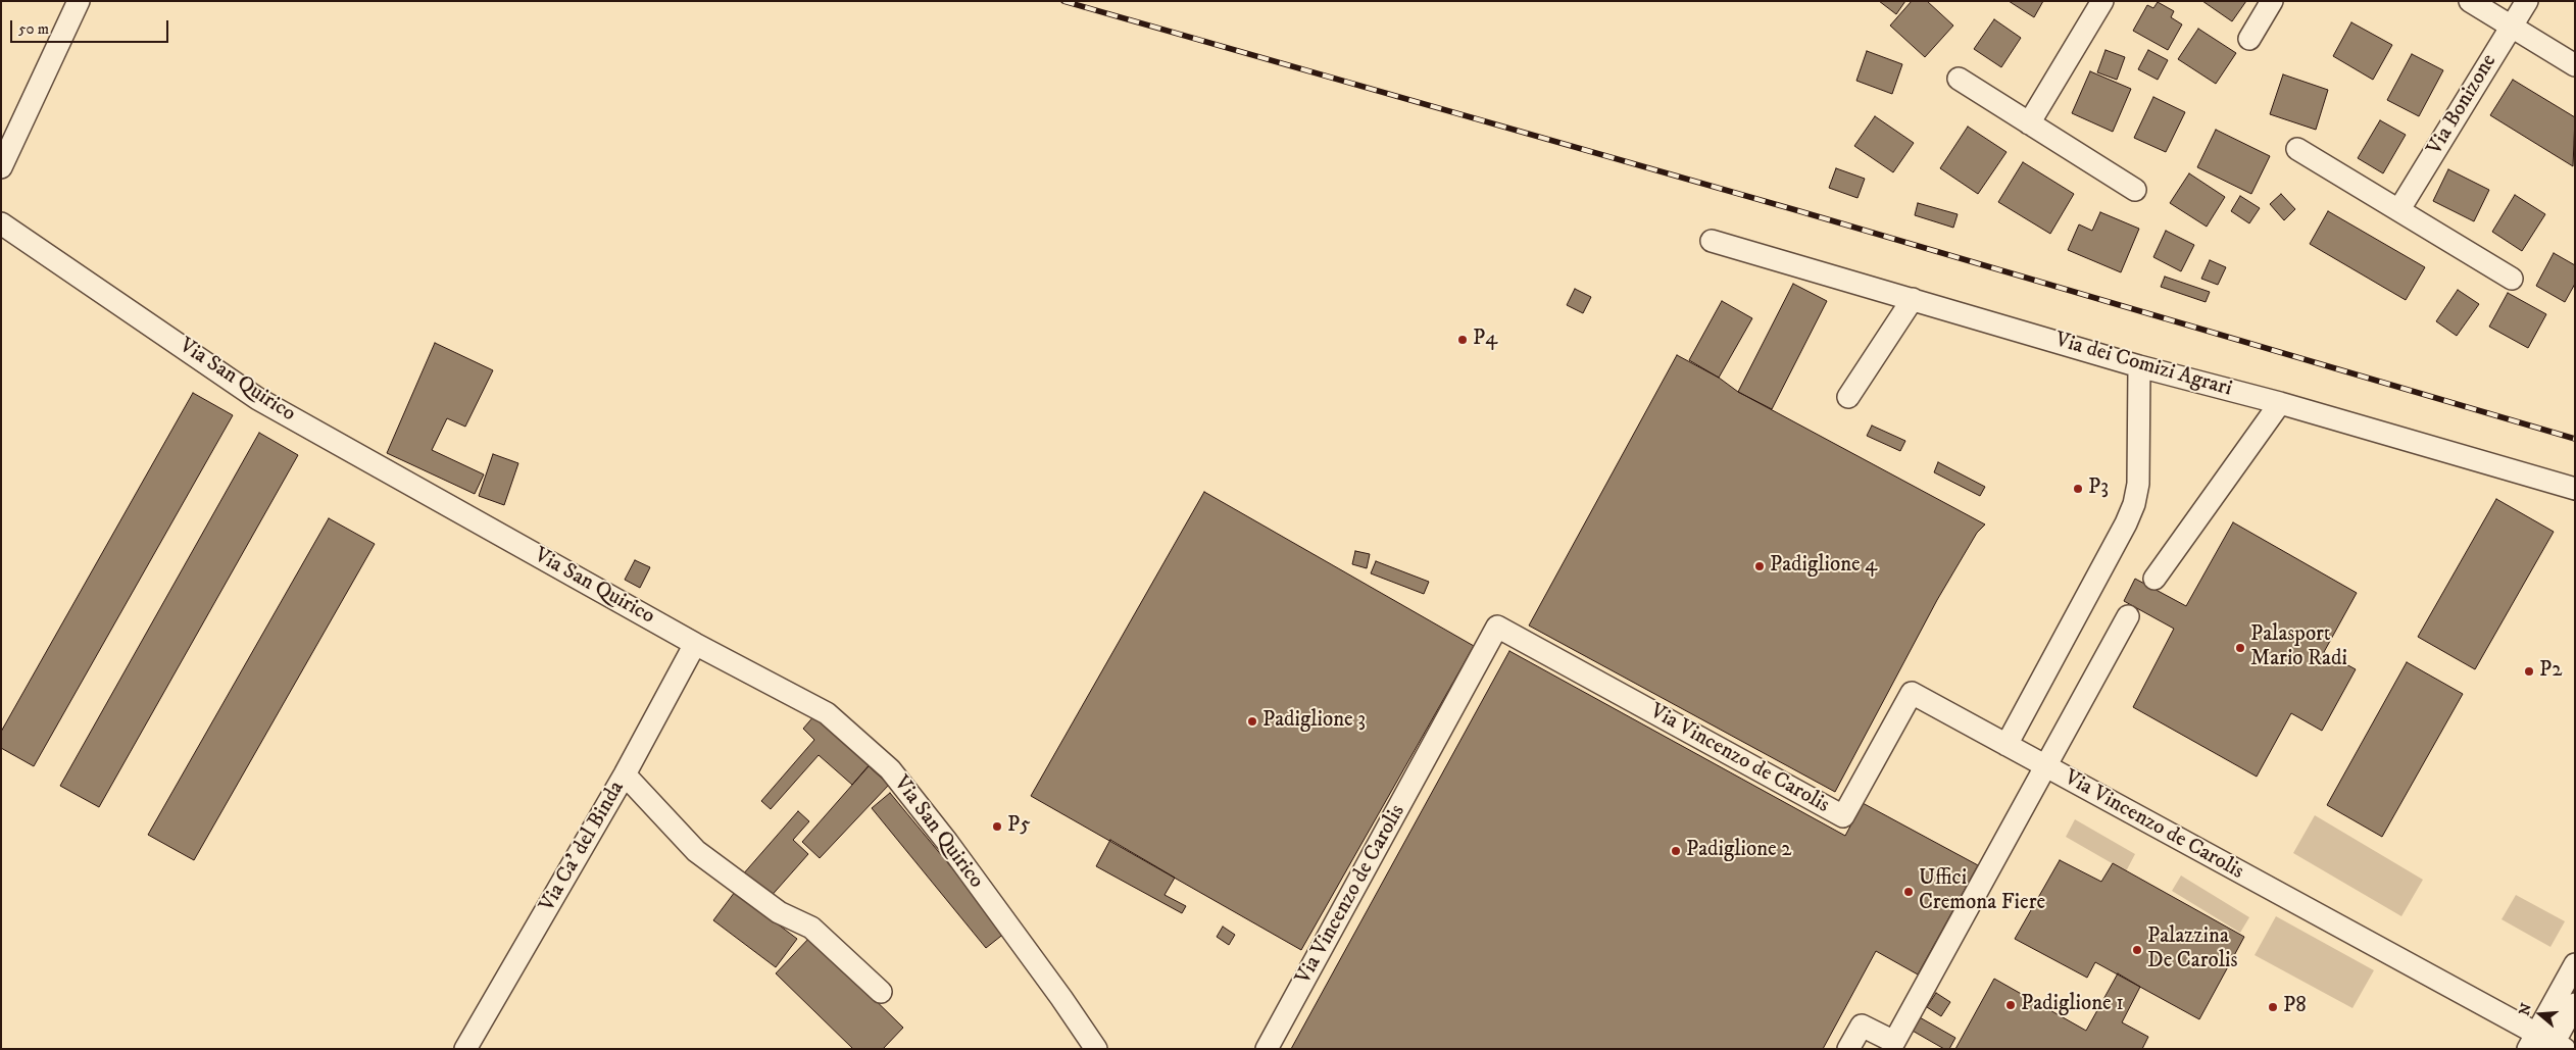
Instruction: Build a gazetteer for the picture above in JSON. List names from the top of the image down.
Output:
{
  "streets": {
    "street": [
      "Via Bonizone",
      "Via dei Comizi Agrari",
      "Via San Quirico",
      "Via Vincenzo de Carolis",
      "Via Ca' del Binda"
    ]
  },
  "crossings": [
    ["Via San Quirico", "Via Ca' del Binda"]
  ],
  "places": [
    "P4",
    "P3",
    "Padiglione 4",
    "Palasport Mario Radi",
    "P2",
    "Padiglione 3",
    "P5",
    "Padiglione 2",
    "Uffici Cremona Fiere",
    "Palazzina De Carolis",
    "Padiglione 1",
    "P8"
  ],
  "scale_bar": "50 m",
  "north": "left"
}
